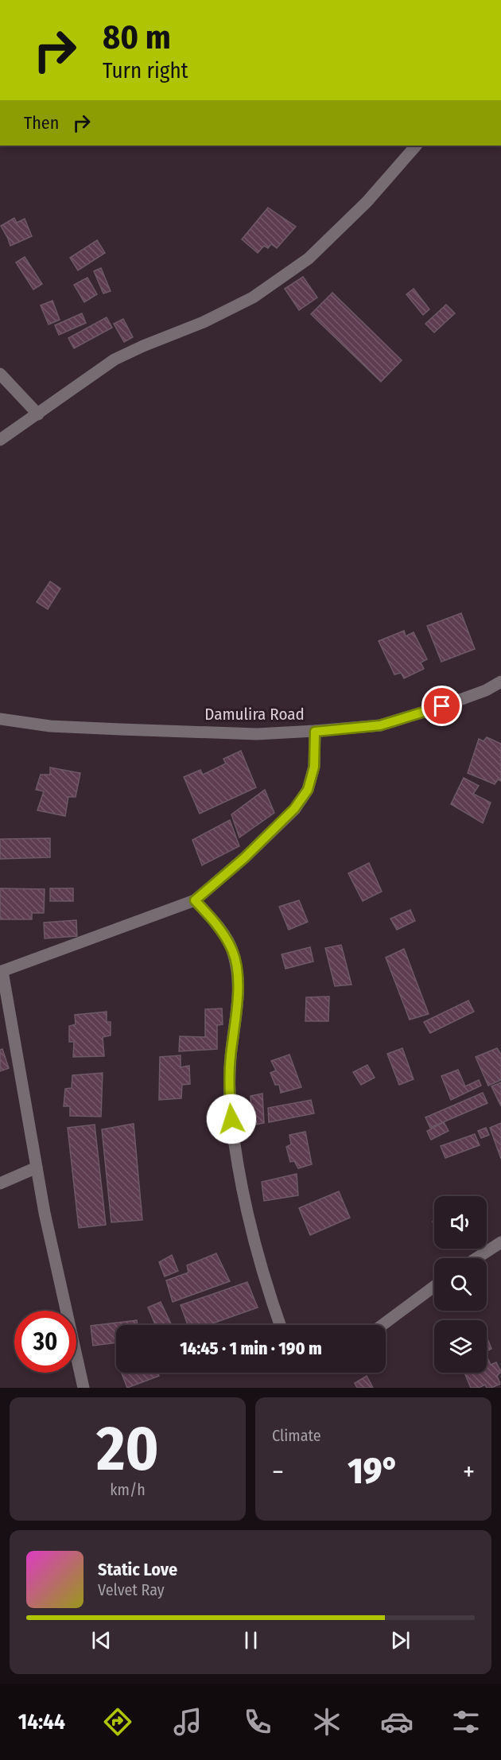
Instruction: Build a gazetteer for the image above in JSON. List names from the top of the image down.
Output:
{
  "streets": {
    "street": ["Damulira Road"]
  },
  "page": {
    "turn": ["80 m", "Turn right"],
    "then": "Then",
    "limit": "30",
    "trip": "14:45 · 1 min · 190 m",
    "tile": [
      ["20", "km/h"],
      "Climate"
    ],
    "heat": ["−", "19°", "+"],
    "song": ["Static Love", "Velvet Ray"],
    "tabs": "14:44"
  }
}
